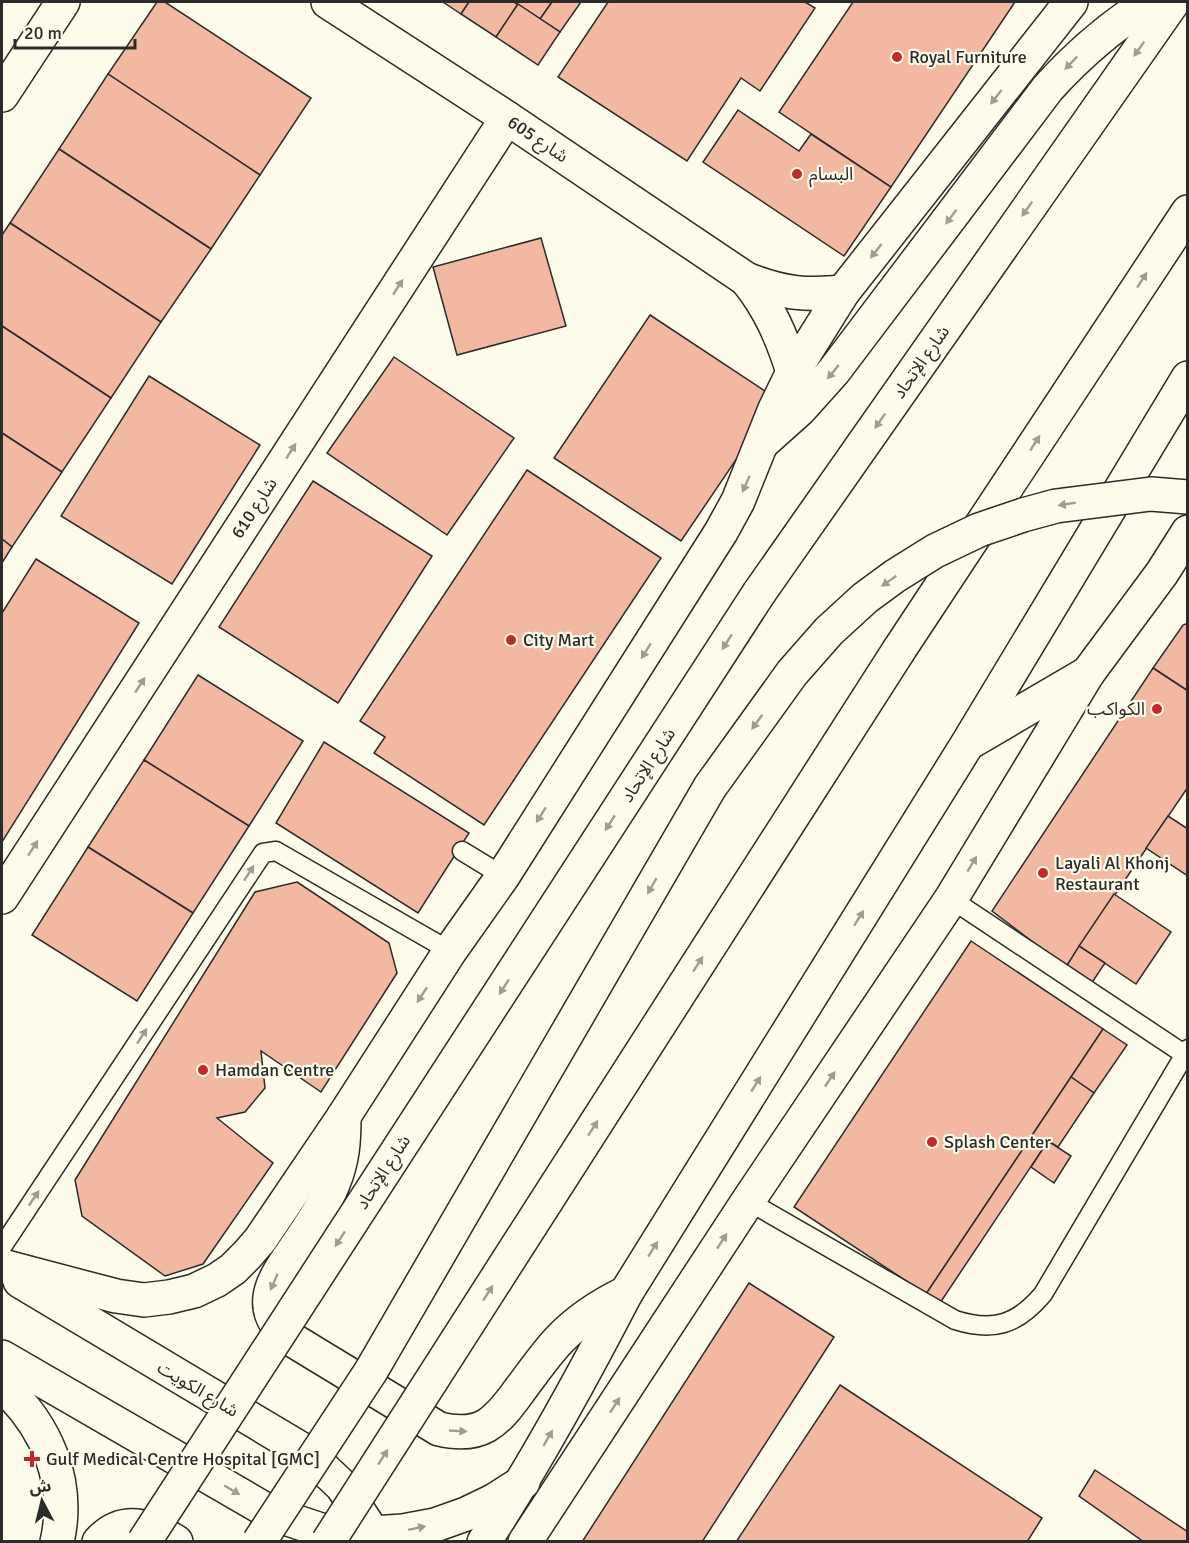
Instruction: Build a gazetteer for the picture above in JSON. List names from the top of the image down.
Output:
{
  "streets": {
    "main road": [
      "شارع 605",
      "شارع الإتحاد",
      "شارع 610",
      "شارع الكويت"
    ]
  },
  "crossings": [
    ["شارع 605", "شارع 610"]
  ],
  "one_way": ["شارع 610"],
  "places": {
    "other": [
      "Royal Furniture",
      "البسام",
      "City Mart",
      "الكواكب",
      "Layali Al Khonj Restaurant",
      "Hamdan Centre",
      "Splash Center"
    ],
    "health": ["Gulf Medical Centre Hospital [GMC]"]
  },
  "scale_bar": "20 m",
  "north": "top"
}
